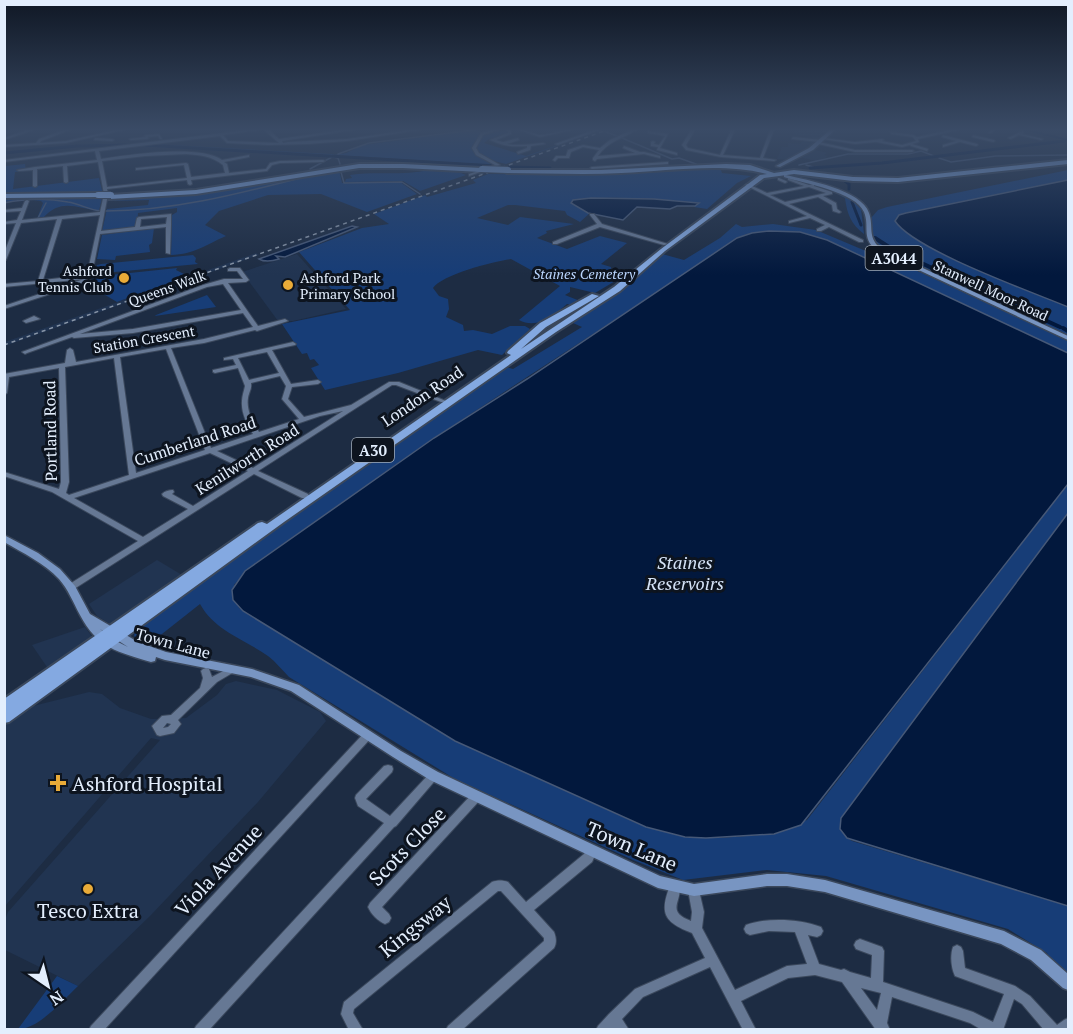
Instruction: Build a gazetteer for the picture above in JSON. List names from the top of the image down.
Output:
{
  "streets": {
    "highway": ["London Road", "A30"],
    "main road": ["A3044", "Stanwell Moor Road", "Town Lane"],
    "street": [
      "Queens Walk",
      "Station Crescent",
      "Portland Road",
      "Cumberland Road",
      "Kenilworth Road",
      "Scots Close",
      "Viola Avenue",
      "Kingsway"
    ]
  },
  "crossings": [
    ["Queens Walk", "Portland Road"],
    ["Station Crescent", "Portland Road"],
    ["London Road", "A30"],
    ["London Road", "Kenilworth Road"],
    ["London Road", "Town Lane"],
    ["Portland Road", "Cumberland Road"],
    ["Cumberland Road", "Kenilworth Road"],
    ["A30", "Town Lane"],
    ["Town Lane", "Scots Close"],
    ["Town Lane", "Viola Avenue"]
  ],
  "water": ["Staines Reservoirs"],
  "parks": ["Staines Cemetery"],
  "places": {
    "other": ["Ashford Tennis Club", "Ashford Park Primary School", "Tesco Extra"],
    "health": ["Ashford Hospital"]
  },
  "north": "bottom right"
}
